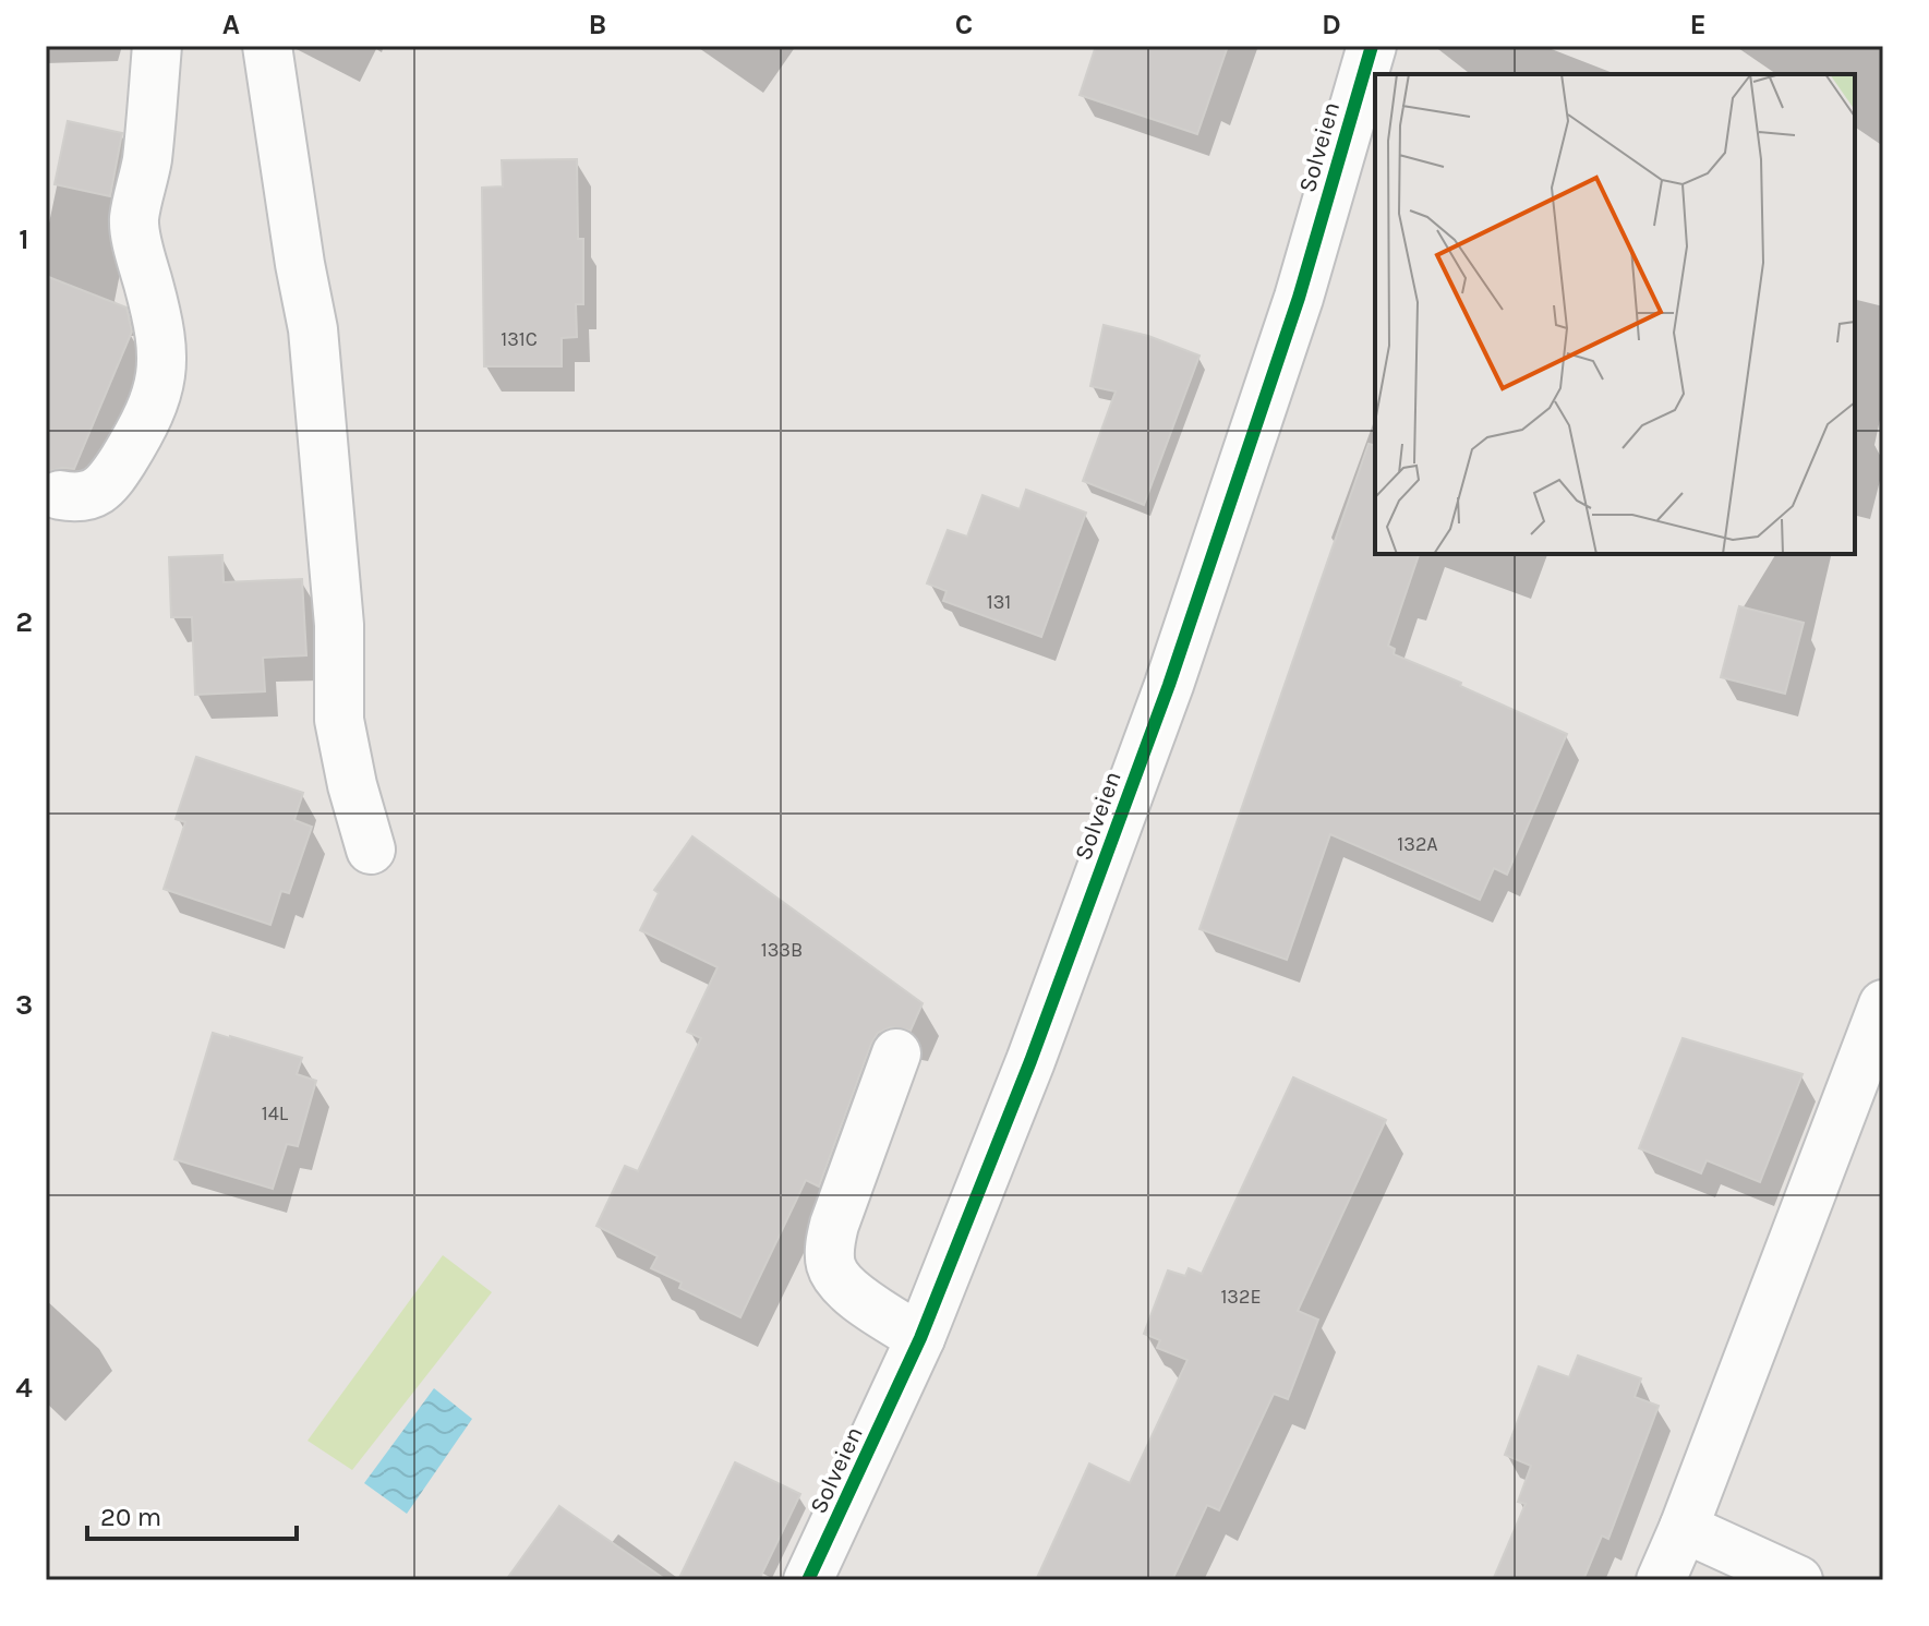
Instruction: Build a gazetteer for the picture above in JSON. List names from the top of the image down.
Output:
{
  "streets": {
    "street": ["Solveien"]
  },
  "house_numbers": [
    "131C",
    "131",
    "132A",
    "133B",
    "14L",
    "132E"
  ],
  "scale_bar": "20 m",
  "grid": {
    "columns": [
      "A",
      "B",
      "C",
      "D",
      "E"
    ],
    "rows": [
      "1",
      "2",
      "3",
      "4"
    ]
  }
}
